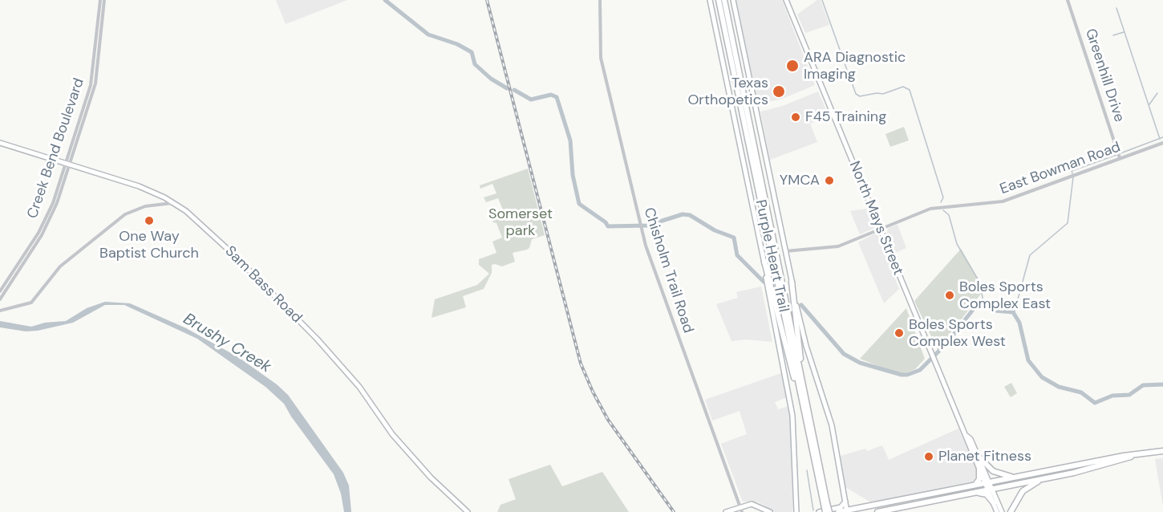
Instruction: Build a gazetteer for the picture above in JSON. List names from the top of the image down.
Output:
{
  "streets": {
    "highway": ["Purple Heart Trail"],
    "main road": ["North Mays Street", "Sam Bass Road"],
    "street": [
      "Greenhill Drive",
      "Creek Bend Boulevard",
      "East Bowman Road",
      "Chisholm Trail Road"
    ]
  },
  "crossings": [
    ["Greenhill Drive", "East Bowman Road"],
    ["Creek Bend Boulevard", "Sam Bass Road"],
    ["East Bowman Road", "North Mays Street"]
  ],
  "water": ["Brushy Creek"],
  "parks": ["Somerset park"],
  "places": [
    "ARA Diagnostic Imaging",
    "Texas Orthopetics",
    "F45 Training",
    "YMCA",
    "One Way Baptist Church",
    "Boles Sports Complex East",
    "Boles Sports Complex West",
    "Planet Fitness"
  ]
}
